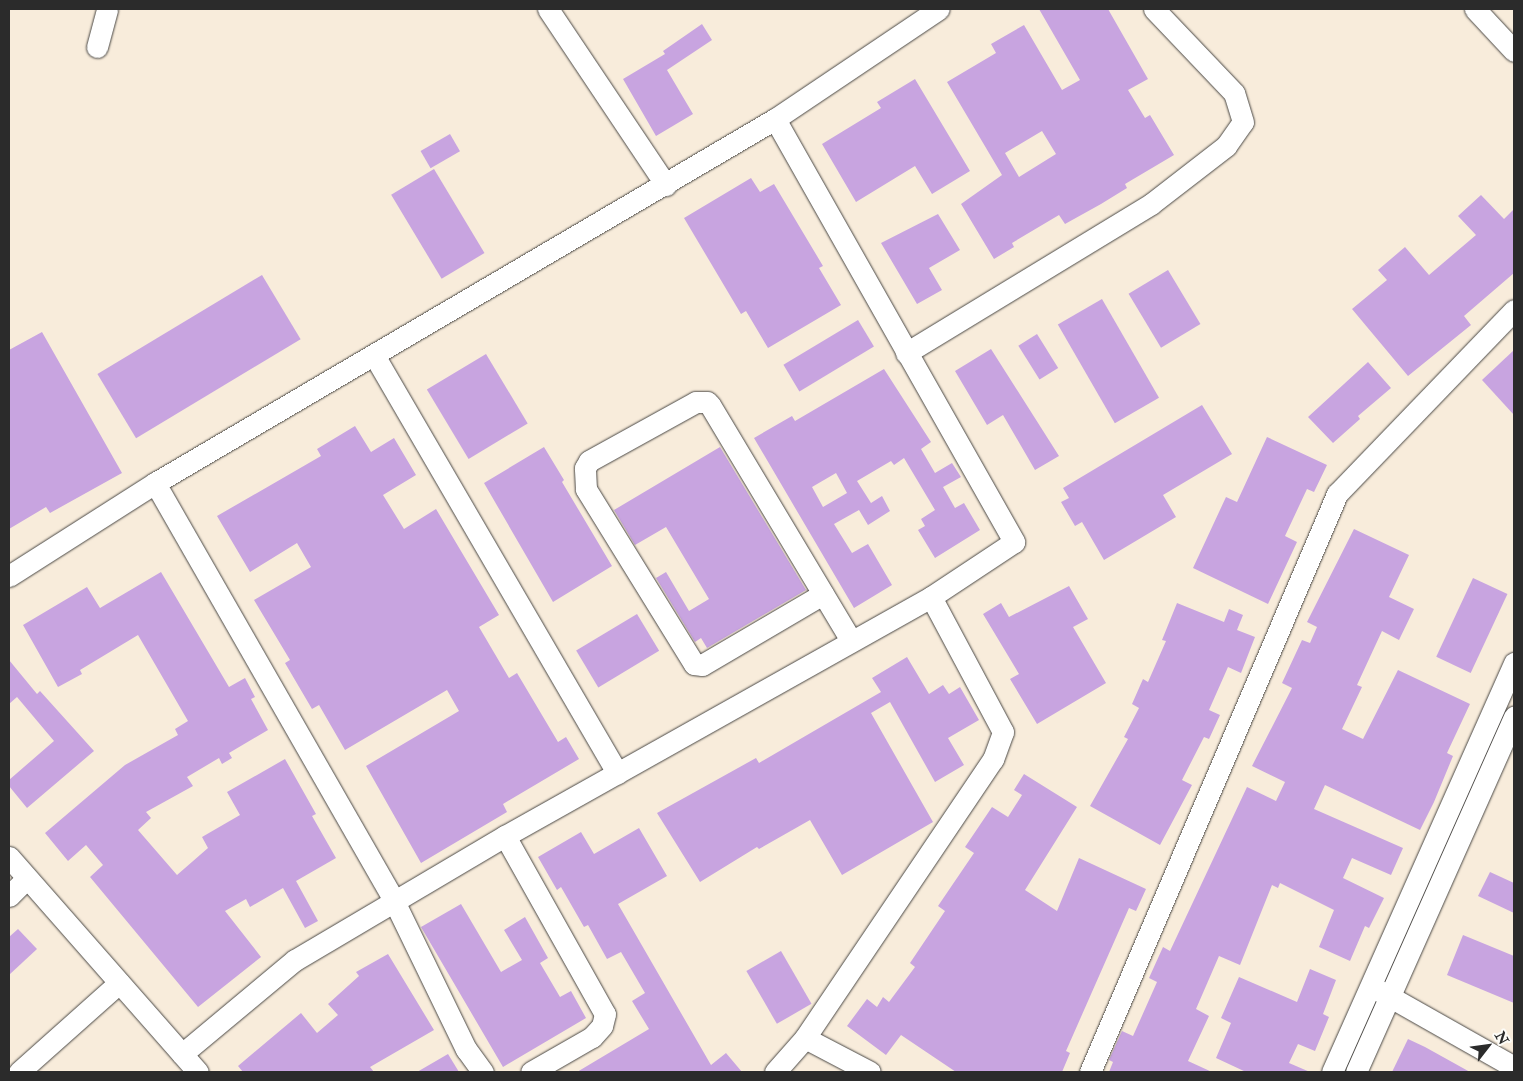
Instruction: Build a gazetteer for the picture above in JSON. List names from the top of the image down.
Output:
{
  "north": "top right"
}
